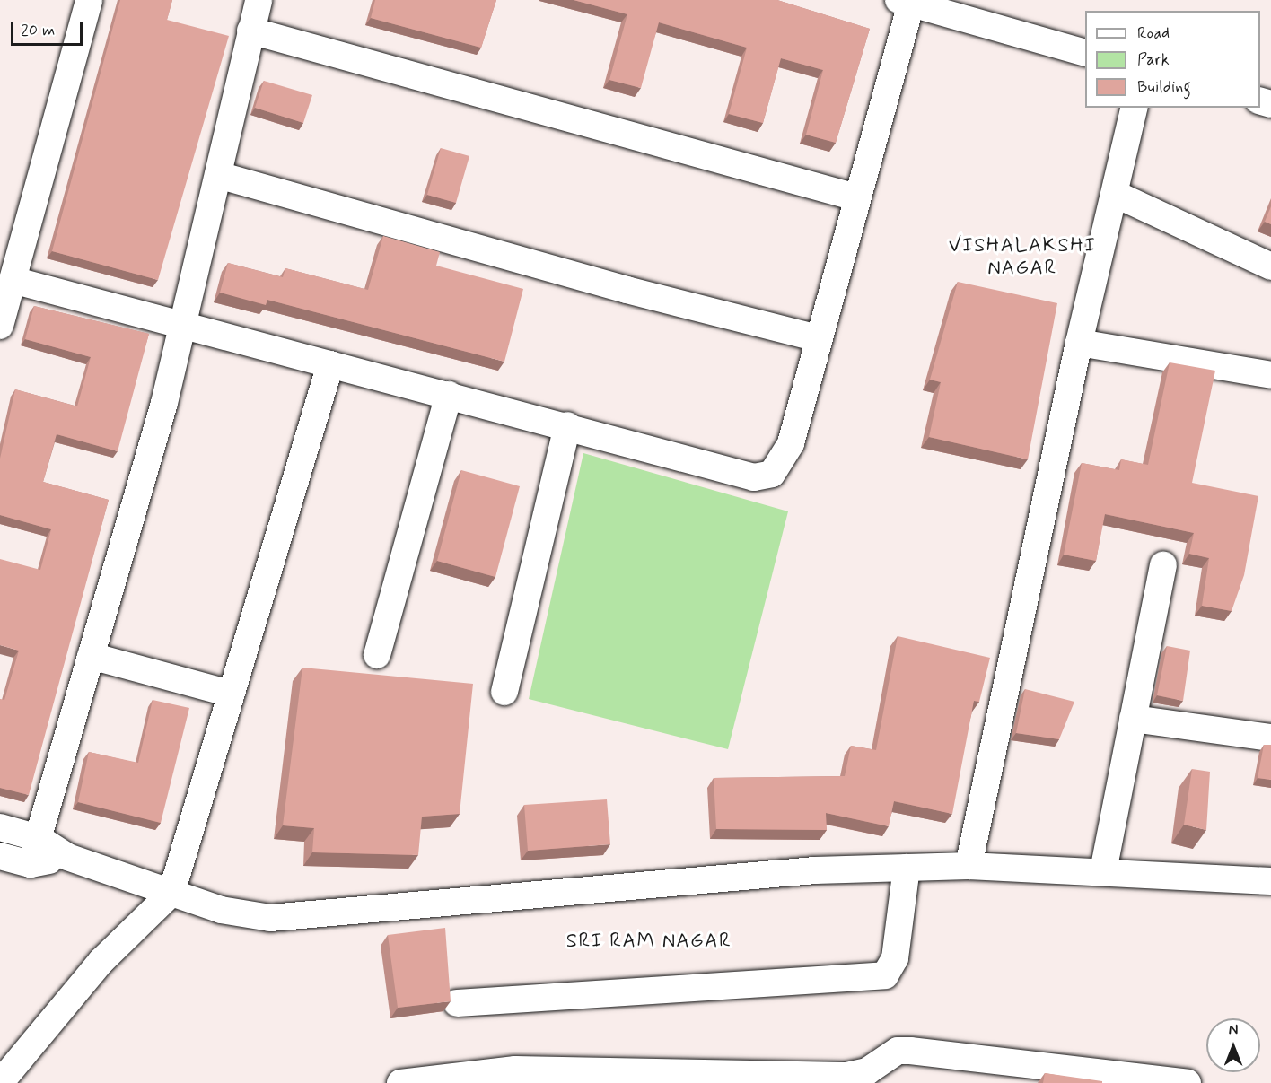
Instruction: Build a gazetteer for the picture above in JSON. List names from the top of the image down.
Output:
{
  "districts": ["VISHALAKSHI NAGAR", "SRI RAM NAGAR"],
  "legend": ["Road", "Park", "Building"],
  "scale_bar": "20 m",
  "north": "top"
}
